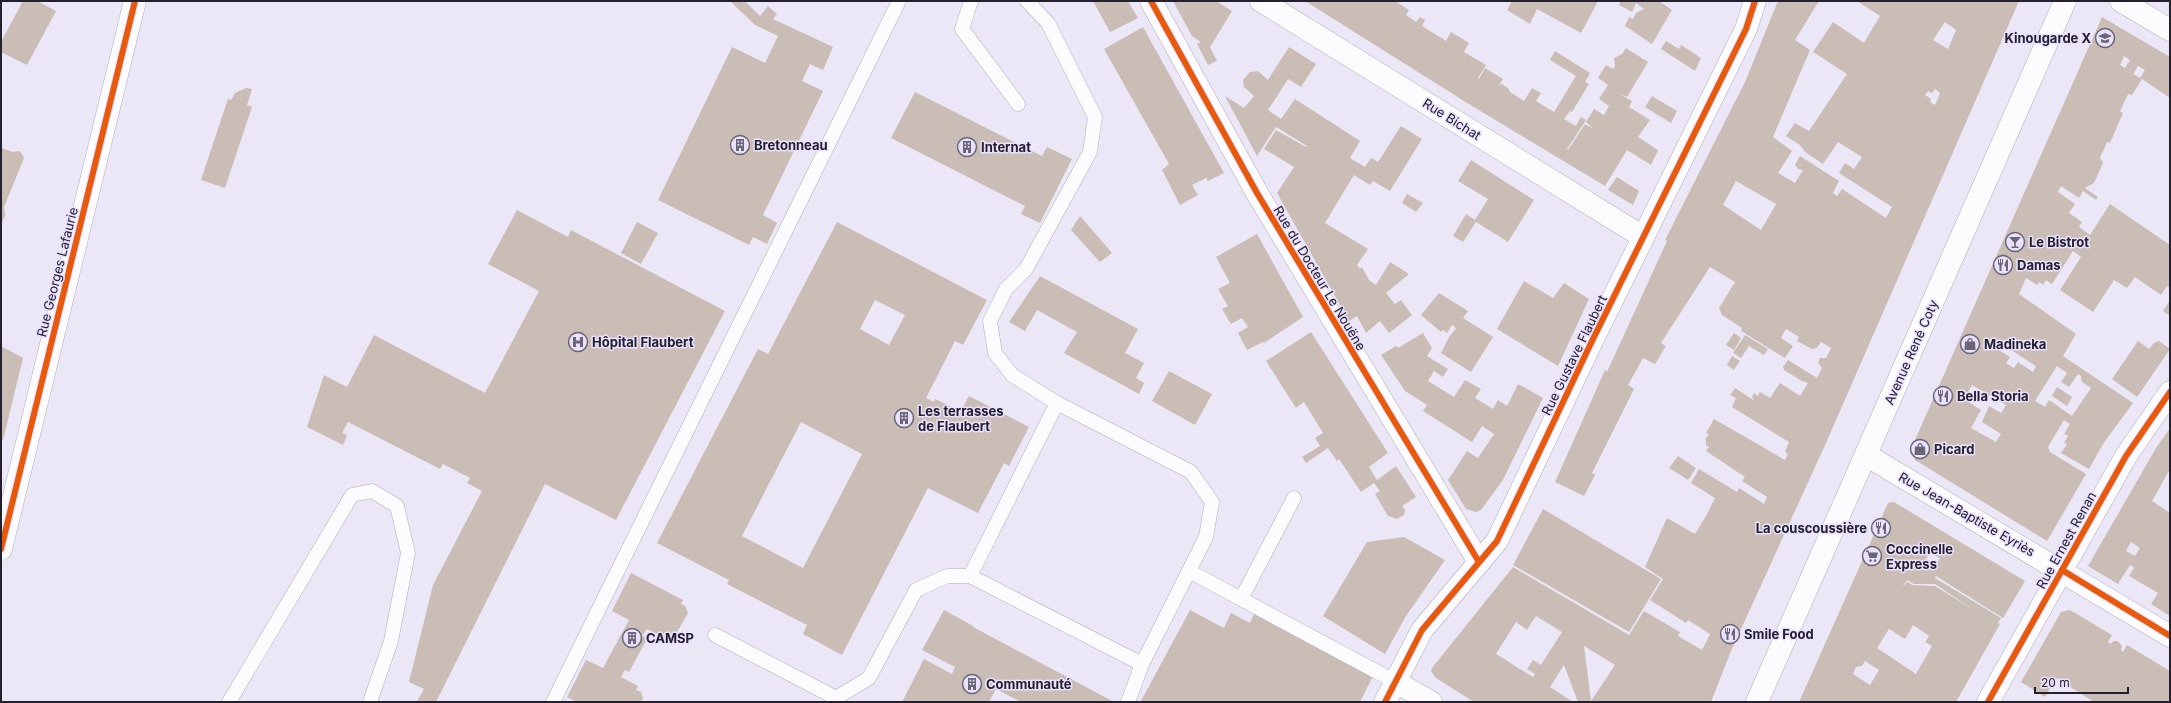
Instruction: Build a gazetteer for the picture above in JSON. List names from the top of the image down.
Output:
{
  "streets": {
    "street": [
      "Rue Bichat",
      "Rue Georges Lafaurie",
      "Rue du Docteur Le Nouëne",
      "Avenue René Coty",
      "Rue Gustave Flaubert",
      "Rue Jean-Baptiste Eyriès",
      "Rue Ernest Renan"
    ]
  },
  "crossings": [
    ["Rue Bichat", "Rue Gustave Flaubert"],
    ["Rue du Docteur Le Nouëne", "Rue Gustave Flaubert"],
    ["Avenue René Coty", "Rue Jean-Baptiste Eyriès"],
    ["Rue Jean-Baptiste Eyriès", "Rue Ernest Renan"]
  ],
  "places": {
    "school or university": ["Kinougarde X"],
    "building": [
      "Bretonneau",
      "Internat",
      "Les terrasses de Flaubert",
      "CAMSP",
      "Communauté"
    ],
    "bar": ["Le Bistrot"],
    "restaurant": [
      "Damas",
      "Bella Storia",
      "La couscoussière",
      "Smile Food"
    ],
    "hospital": ["Hôpital Flaubert"],
    "shop": ["Madineka", "Picard"],
    "supermarket": ["Coccinelle Express"]
  },
  "scale_bar": "20 m"
}
